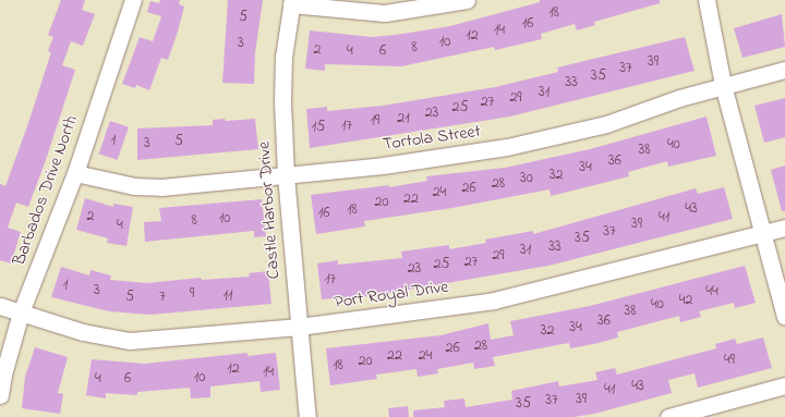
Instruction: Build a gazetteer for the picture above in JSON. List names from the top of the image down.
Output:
{
  "streets": {
    "street": [
      "Tortola Street",
      "Barbados Drive North",
      "Castle Harbor Drive",
      "Port Royal Drive"
    ]
  },
  "crossings": [
    ["Tortola Street", "Barbados Drive North"],
    ["Tortola Street", "Castle Harbor Drive"],
    ["Barbados Drive North", "Port Royal Drive"],
    ["Castle Harbor Drive", "Port Royal Drive"]
  ],
  "house_numbers": [
    "18",
    "5",
    "16",
    "14",
    "12",
    "10",
    "3",
    "8",
    "2",
    "4",
    "6",
    "39",
    "37",
    "35",
    "33",
    "31",
    "29",
    "27",
    "25",
    "23",
    "21",
    "19",
    "17",
    "15",
    "1",
    "5",
    "3",
    "40",
    "38",
    "36",
    "34",
    "32",
    "30",
    "28",
    "26",
    "24",
    "22",
    "20",
    "43",
    "18",
    "16",
    "2",
    "41",
    "10",
    "8",
    "39",
    "4",
    "37",
    "35",
    "33",
    "31",
    "29",
    "27",
    "25",
    "23",
    "17",
    "1",
    "3",
    "44",
    "9",
    "11",
    "5",
    "7",
    "42",
    "40",
    "38",
    "36",
    "34",
    "32",
    "28",
    "26",
    "22",
    "24",
    "49",
    "20",
    "18",
    "12",
    "14",
    "10",
    "4",
    "6",
    "43",
    "41",
    "39",
    "37",
    "35"
  ]
}
